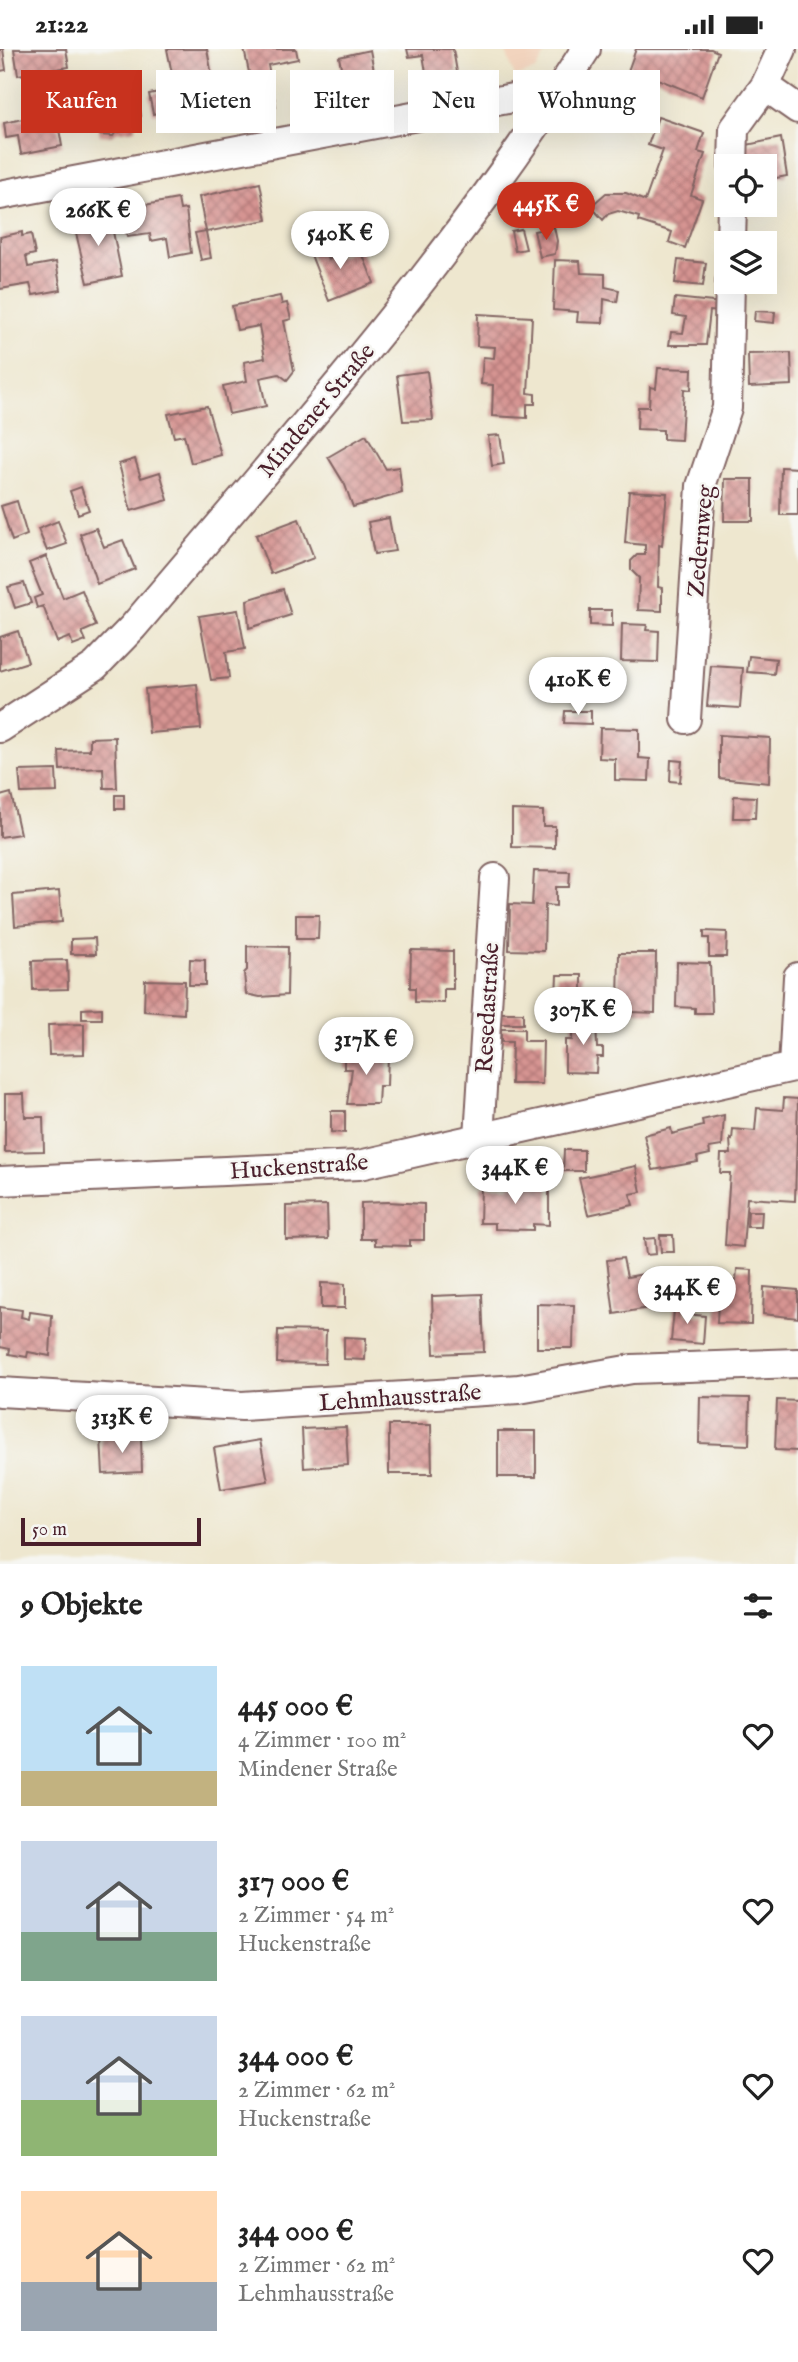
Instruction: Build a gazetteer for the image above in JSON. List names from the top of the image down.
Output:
{
  "streets": {
    "street": [
      "Mindener Straße",
      "Zedernweg",
      "Resedastraße",
      "Huckenstraße",
      "Lehmhausstraße"
    ]
  },
  "crossings": [
    ["Resedastraße", "Huckenstraße"]
  ],
  "scale_bar": "50 m",
  "page": {
    "status": "21:22",
    "chip": [
      "Kaufen",
      "Mieten",
      "Filter",
      "Neu",
      "Wohnung"
    ],
    "price": [
      "445K €",
      "266K €",
      "540K €",
      "410K €",
      "307K €",
      "317K €",
      "344K €",
      "344K €",
      "313K €"
    ],
    "scale": "50 m",
    "heading": "9 Objekte",
    "list": [
      {
        "name": "445 000 €",
        "note": "4 Zimmer · 100 m² · Mindener Straße"
      },
      {
        "name": "317 000 €",
        "note": "2 Zimmer · 54 m² · Huckenstraße"
      },
      {
        "name": "344 000 €",
        "note": "2 Zimmer · 62 m² · Huckenstraße"
      },
      {
        "name": "344 000 €",
        "note": "2 Zimmer · 62 m² · Lehmhausstraße"
      }
    ]
  }
}
